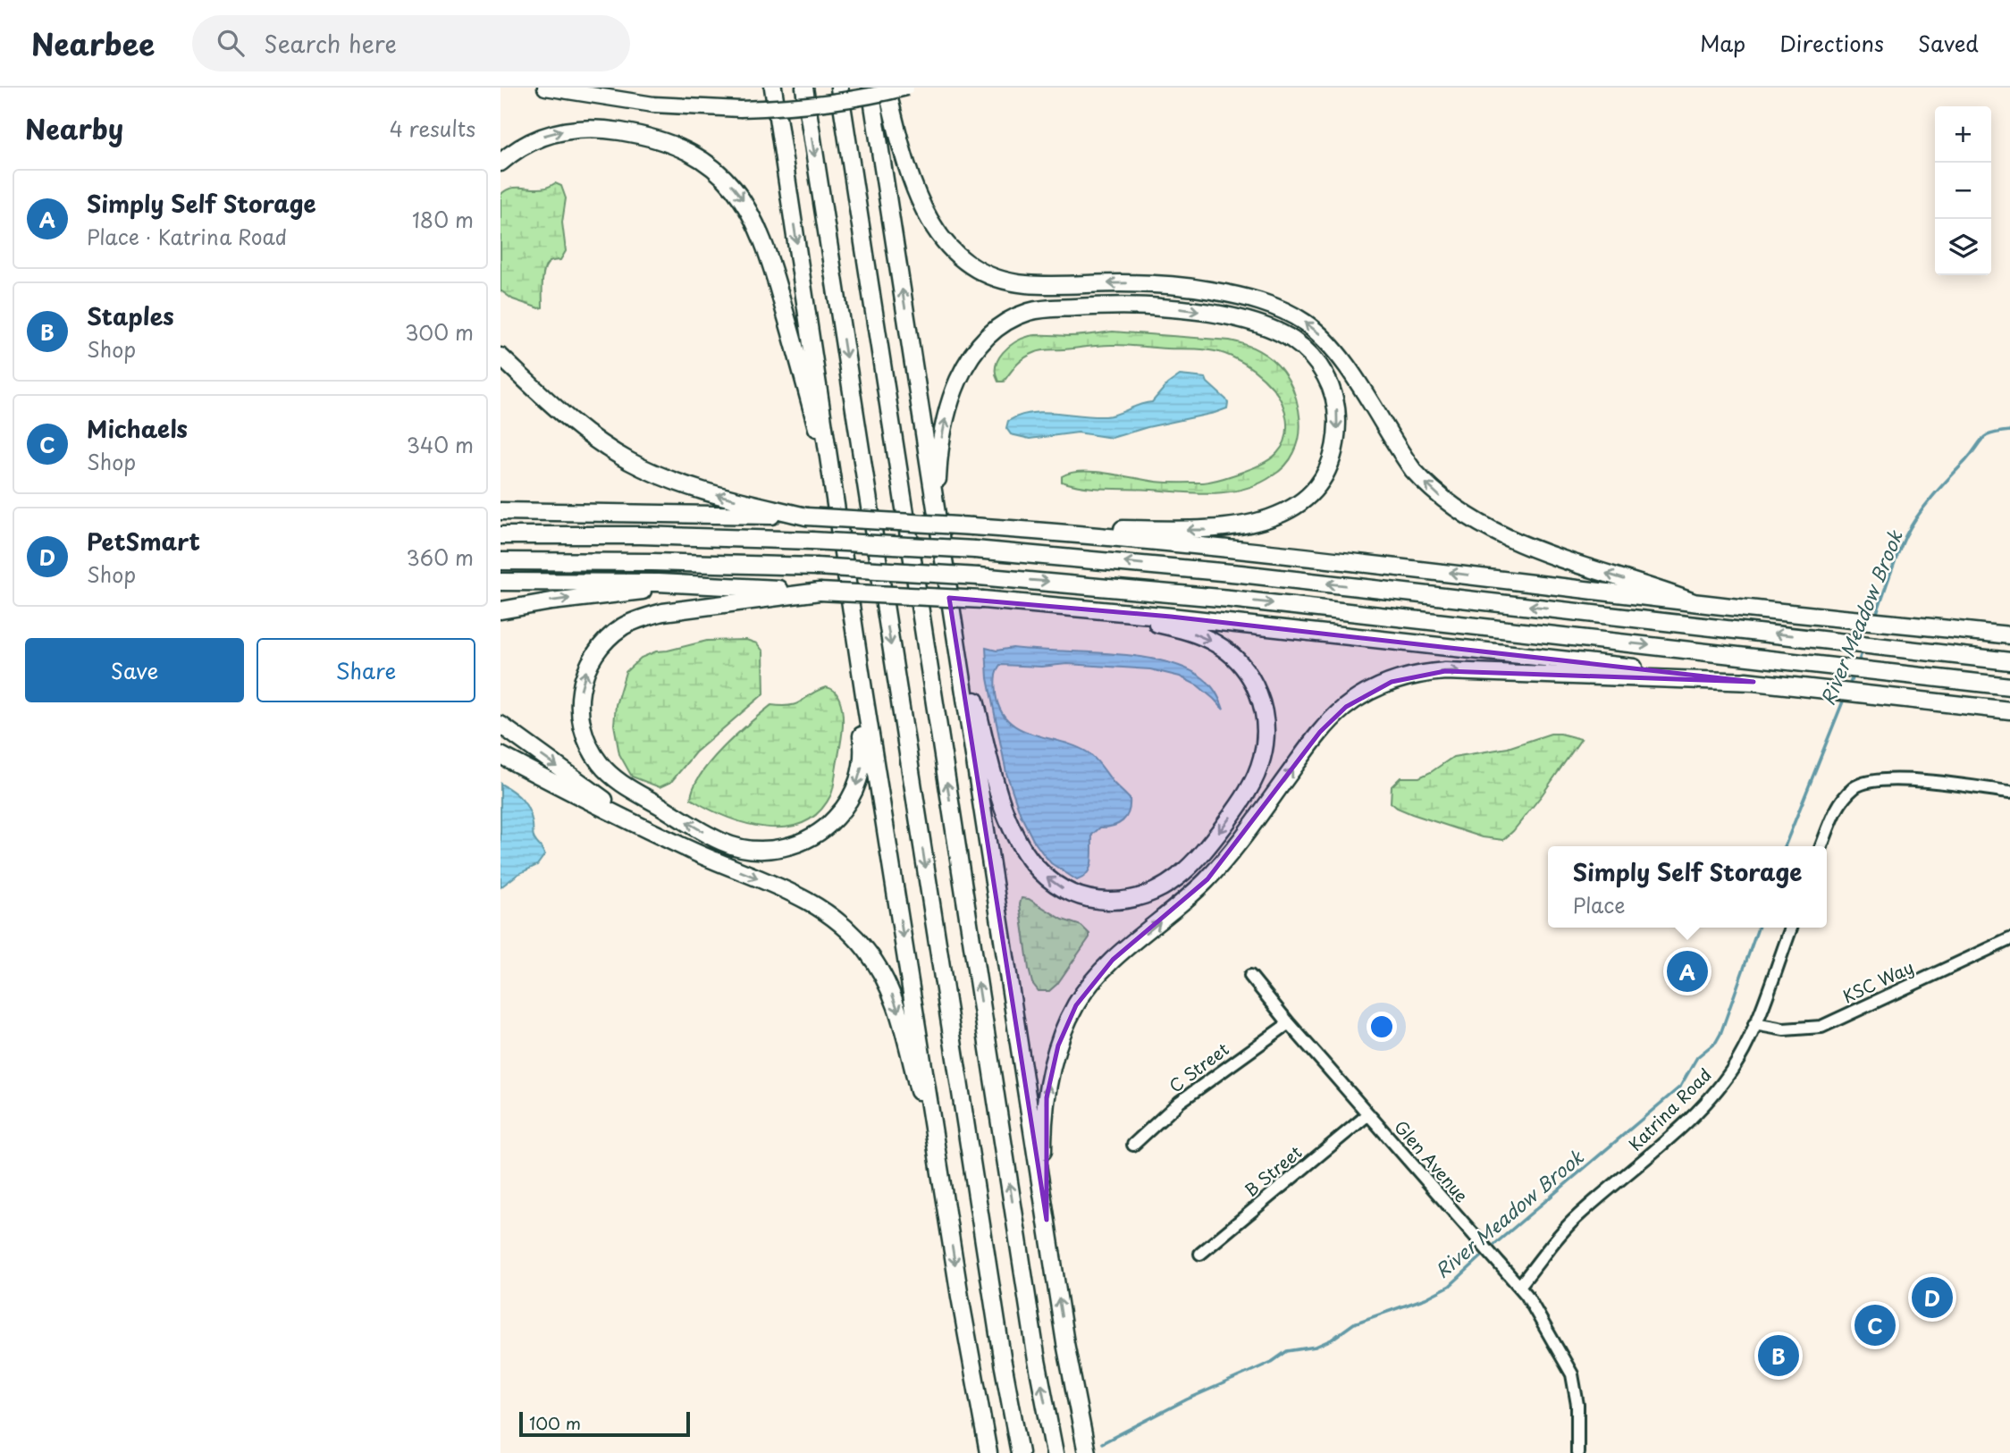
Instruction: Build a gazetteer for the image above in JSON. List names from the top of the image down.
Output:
{
  "streets": {
    "street": [
      "KSC Way",
      "C Street",
      "Katrina Road",
      "Glen Avenue",
      "B Street"
    ]
  },
  "crossings": [
    ["KSC Way", "Katrina Road"],
    ["C Street", "Glen Avenue"],
    ["Katrina Road", "Glen Avenue"],
    ["Glen Avenue", "B Street"]
  ],
  "water": ["River Meadow Brook"],
  "scale_bar": "100 m",
  "page": {
    "header": "Nearbee",
    "search": "Search here",
    "nav": ["Map", "Directions", "Saved"],
    "heading": ["Nearby", "4 results"],
    "map_buttons": ["+", "−"],
    "list": [
      {
        "mark": "A",
        "name": "Simply Self Storage",
        "note": "Place · Katrina Road",
        "value": "180 m"
      },
      {
        "mark": "B",
        "name": "Staples",
        "note": "Shop",
        "value": "300 m"
      },
      {
        "mark": "C",
        "name": "Michaels",
        "note": "Shop",
        "value": "340 m"
      },
      {
        "mark": "D",
        "name": "PetSmart",
        "note": "Shop",
        "value": "360 m"
      }
    ],
    "buttons": ["Save", "Share"],
    "popup": ["Simply Self Storage", "Place"],
    "pins": [
      "A",
      "D",
      "C",
      "B"
    ],
    "scale": "100 m"
  }
}
